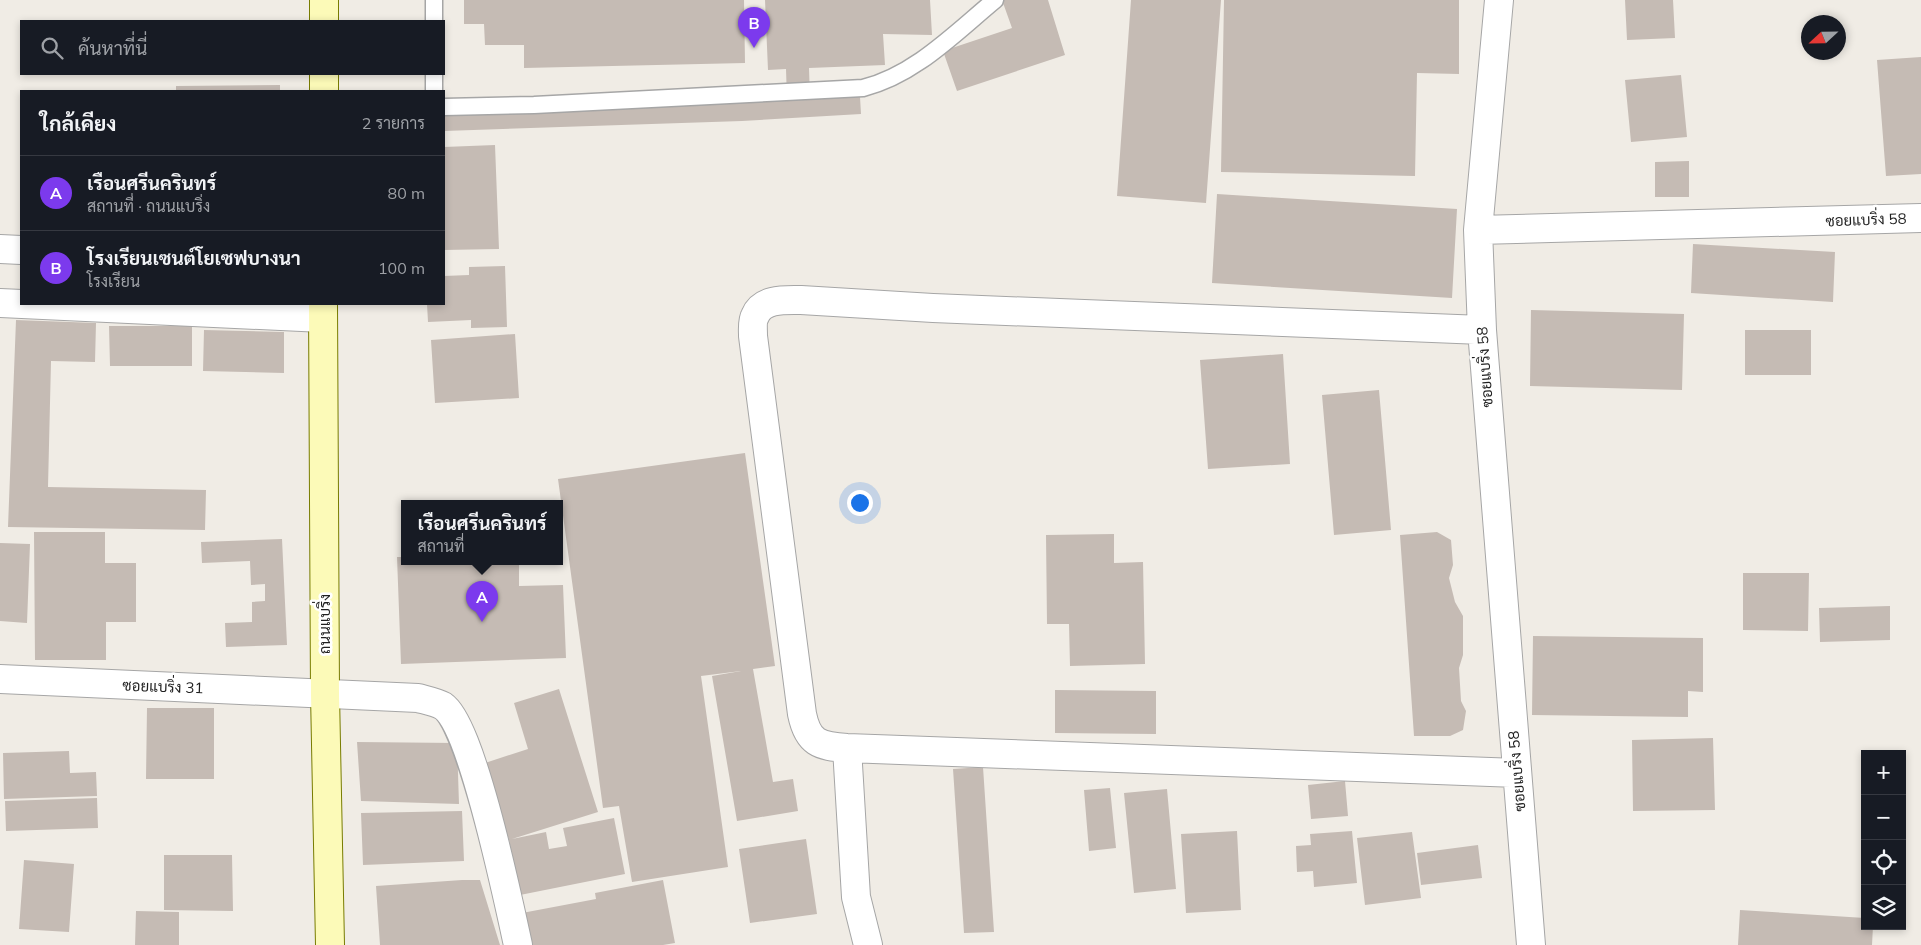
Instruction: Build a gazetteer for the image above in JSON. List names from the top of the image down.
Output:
{
  "streets": {
    "main road": ["ถนนแบริ่ง"],
    "street": ["ซอยแบริ่ง 58", "ซอยแบริ่ง 31"]
  },
  "crossings": [
    ["ถนนแบริ่ง", "ซอยแบริ่ง 31"]
  ],
  "north": "left",
  "page": {
    "pins": ["B", "A"],
    "search": "ค้นหาที่นี่",
    "heading": ["ใกล้เคียง", "2 รายการ"],
    "list": [
      {
        "mark": "A",
        "name": "เรือนศรีนครินทร์",
        "note": "สถานที่ · ถนนแบริ่ง",
        "value": "80 m"
      },
      {
        "mark": "B",
        "name": "โรงเรียนเซนต์โยเซฟบางนา",
        "note": "โรงเรียน",
        "value": "100 m"
      }
    ],
    "popup": ["เรือนศรีนครินทร์", "สถานที่"],
    "map_buttons": ["+", "−"]
  }
}
